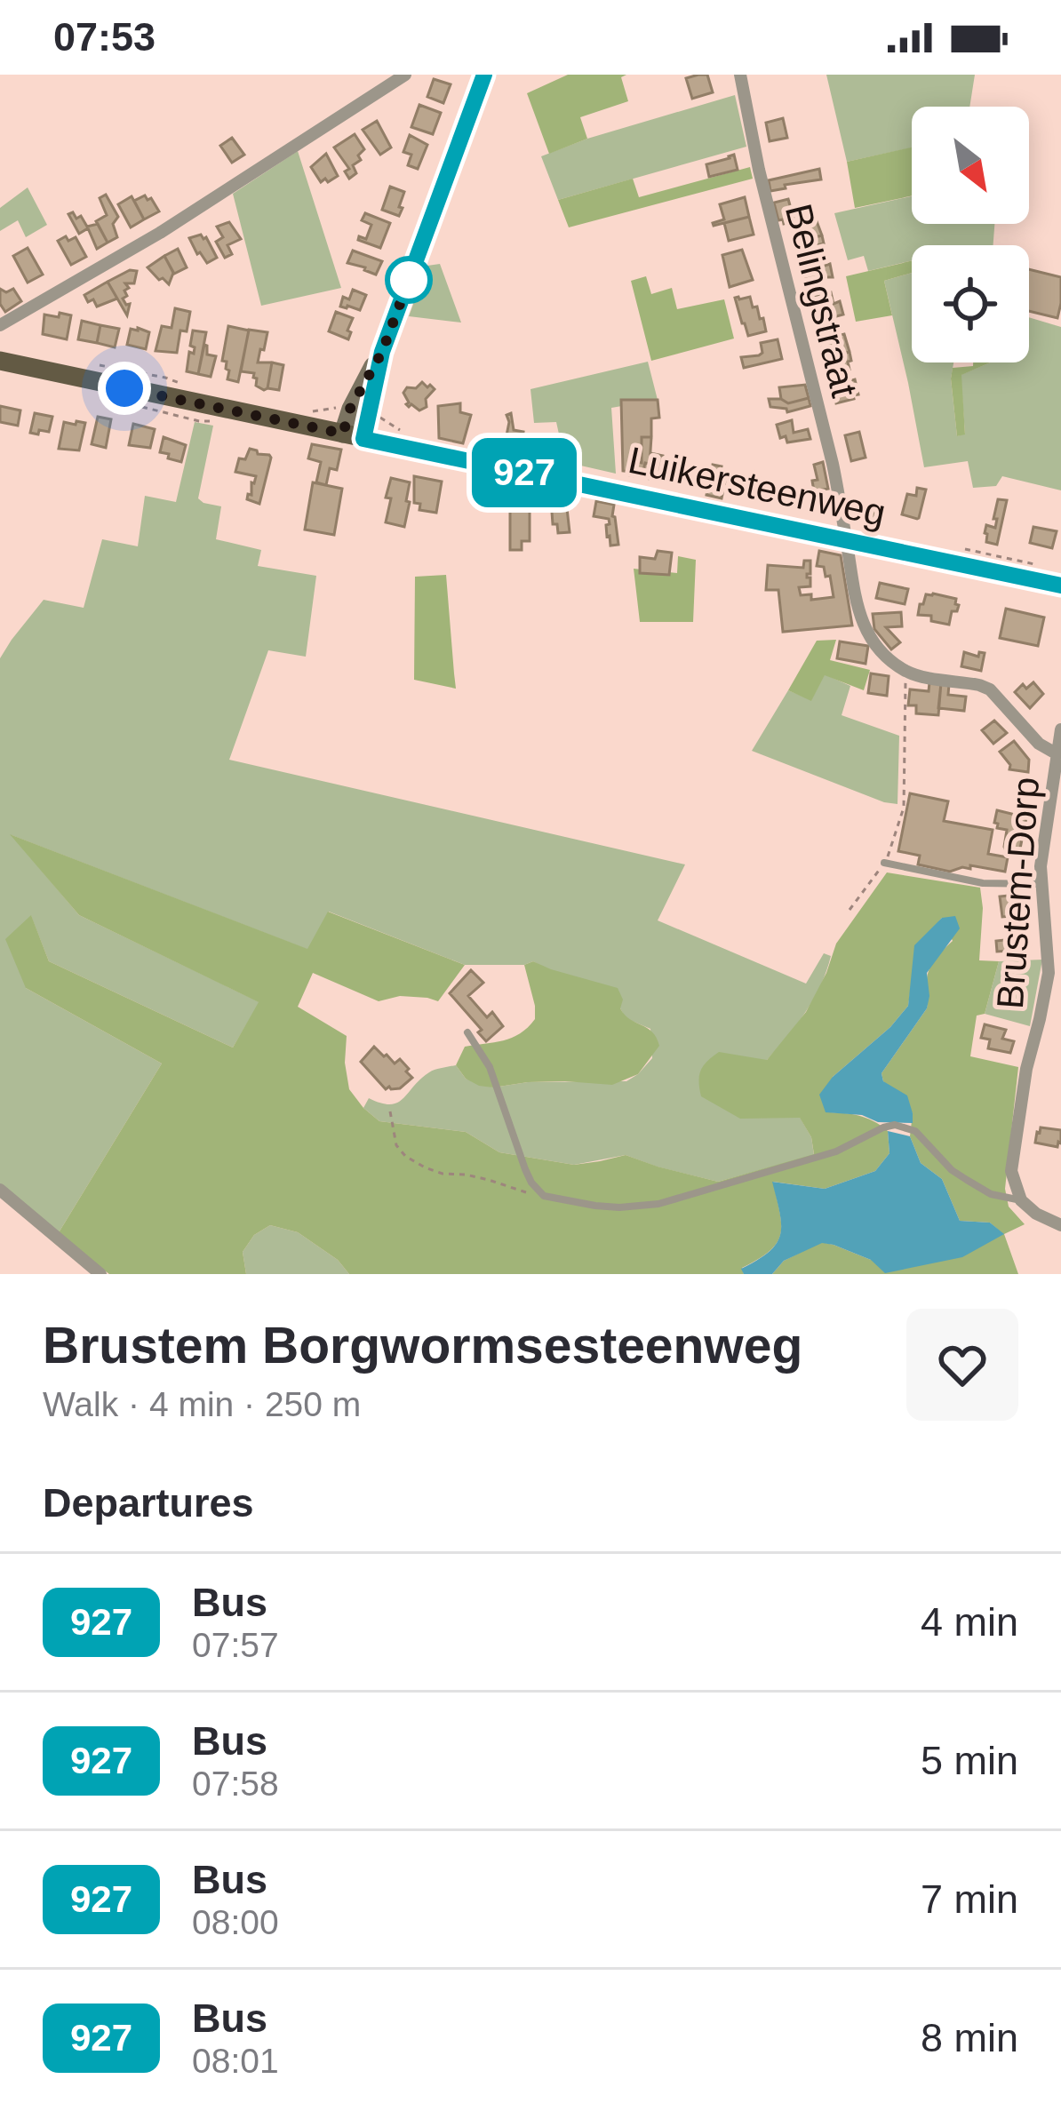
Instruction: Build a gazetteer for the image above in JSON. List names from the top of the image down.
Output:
{
  "streets": {
    "main road": ["Luikersteenweg"],
    "street": ["Belingstraat", "Brustem-Dorp"]
  },
  "crossings": [
    ["Belingstraat", "Luikersteenweg"]
  ],
  "lines": ["bus line 927"],
  "north": "bottom right",
  "page": {
    "status": "07:53",
    "on_map": "927",
    "heading": [
      ["Brustem Borgwormsesteenweg", "Walk · 4 min · 250 m"],
      "Departures"
    ],
    "list": [
      {
        "mark": "927",
        "name": "Bus",
        "note": "07:57",
        "value": "4 min"
      },
      {
        "mark": "927",
        "name": "Bus",
        "note": "07:58",
        "value": "5 min"
      },
      {
        "mark": "927",
        "name": "Bus",
        "note": "08:00",
        "value": "7 min"
      },
      {
        "mark": "927",
        "name": "Bus",
        "note": "08:01",
        "value": "8 min"
      }
    ]
  }
}
